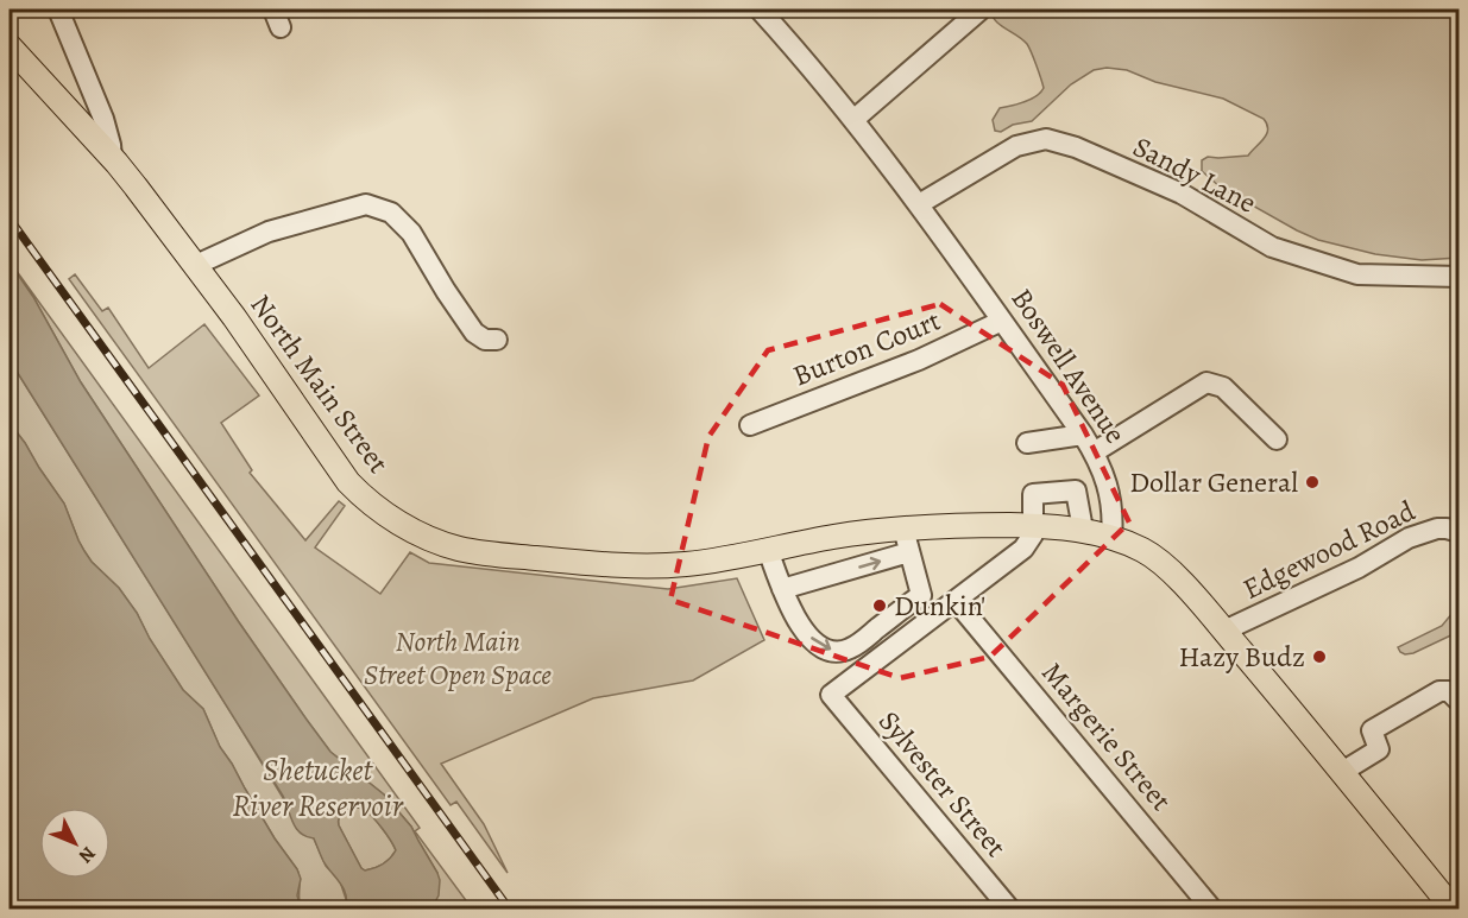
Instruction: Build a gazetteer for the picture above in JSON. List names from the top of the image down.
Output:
{
  "streets": {
    "main road": ["North Main Street"],
    "street": [
      "Sandy Lane",
      "Burton Court",
      "Boswell Avenue",
      "Edgewood Road",
      "Margerie Street",
      "Sylvester Street"
    ]
  },
  "crossings": [
    ["Sandy Lane", "Boswell Avenue"],
    ["Burton Court", "Boswell Avenue"],
    ["Boswell Avenue", "North Main Street"],
    ["Margerie Street", "Sylvester Street"]
  ],
  "water": ["Shetucket River Reservoir"],
  "parks": ["North Main Street Open Space"],
  "places": ["Dollar General", "Dunkin'", "Hazy Budz"],
  "north": "bottom right"
}
